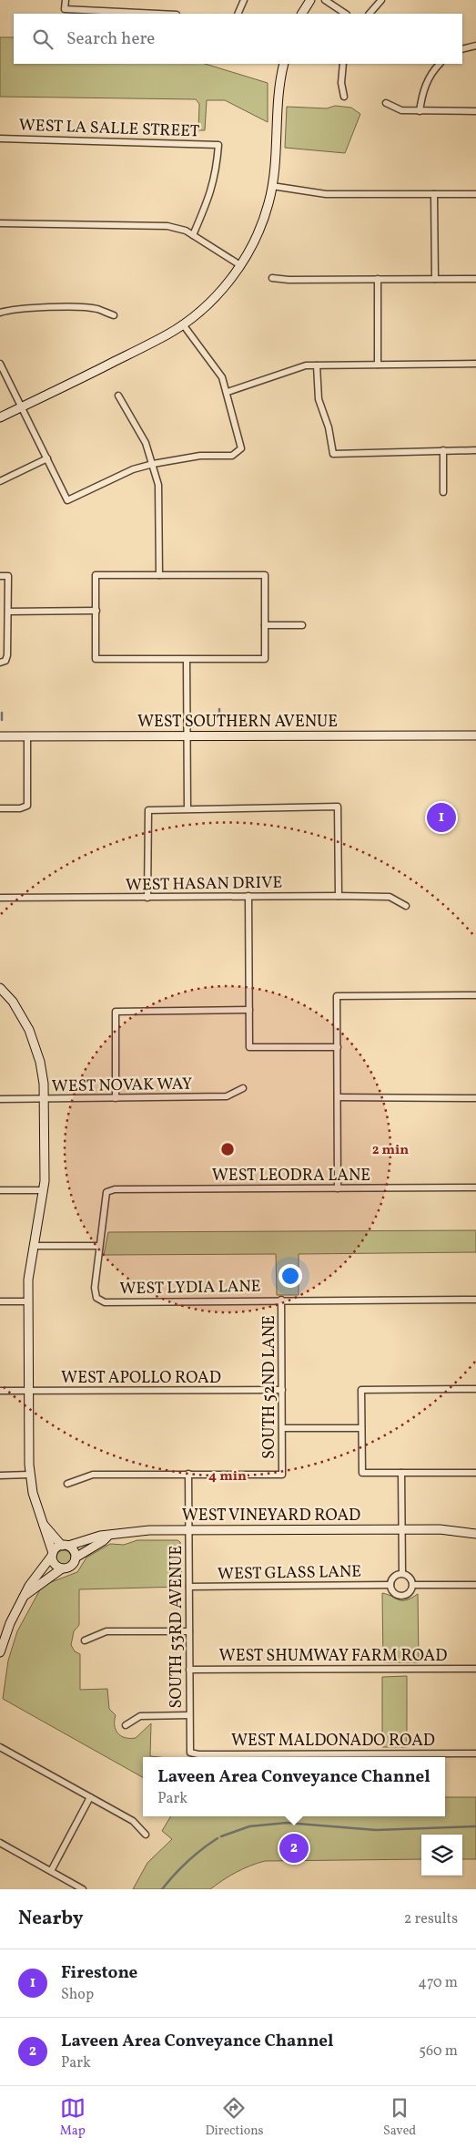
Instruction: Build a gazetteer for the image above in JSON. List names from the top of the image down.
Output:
{
  "streets": {
    "street": [
      "WEST LA SALLE STREET",
      "WEST SOUTHERN AVENUE",
      "WEST HASAN DRIVE",
      "WEST NOVAK WAY",
      "WEST LEODRA LANE",
      "WEST LYDIA LANE",
      "WEST APOLLO ROAD",
      "SOUTH 52ND LANE",
      "WEST VINEYARD ROAD",
      "WEST GLASS LANE",
      "SOUTH 53RD AVENUE",
      "WEST SHUMWAY FARM ROAD",
      "WEST MALDONADO ROAD"
    ]
  },
  "crossings": [
    ["WEST LEODRA LANE", "WEST LYDIA LANE"],
    ["WEST LYDIA LANE", "SOUTH 52ND LANE"],
    ["WEST APOLLO ROAD", "SOUTH 52ND LANE"],
    ["SOUTH 52ND LANE", "SOUTH 53RD AVENUE"],
    ["WEST VINEYARD ROAD", "SOUTH 53RD AVENUE"],
    ["WEST GLASS LANE", "SOUTH 53RD AVENUE"],
    ["SOUTH 53RD AVENUE", "WEST SHUMWAY FARM ROAD"],
    ["SOUTH 53RD AVENUE", "WEST MALDONADO ROAD"]
  ],
  "page": {
    "search": "Search here",
    "pins": ["1", "2"],
    "popup": ["Laveen Area Conveyance Channel", "Park"],
    "heading": ["Nearby", "2 results"],
    "list": [
      {
        "mark": "1",
        "name": "Firestone",
        "note": "Shop",
        "value": "470 m"
      },
      {
        "mark": "2",
        "name": "Laveen Area Conveyance Channel",
        "note": "Park",
        "value": "560 m"
      }
    ],
    "nav": ["Map", "Directions", "Saved"]
  },
  "rings": ["2 min", "4 min"]
}
